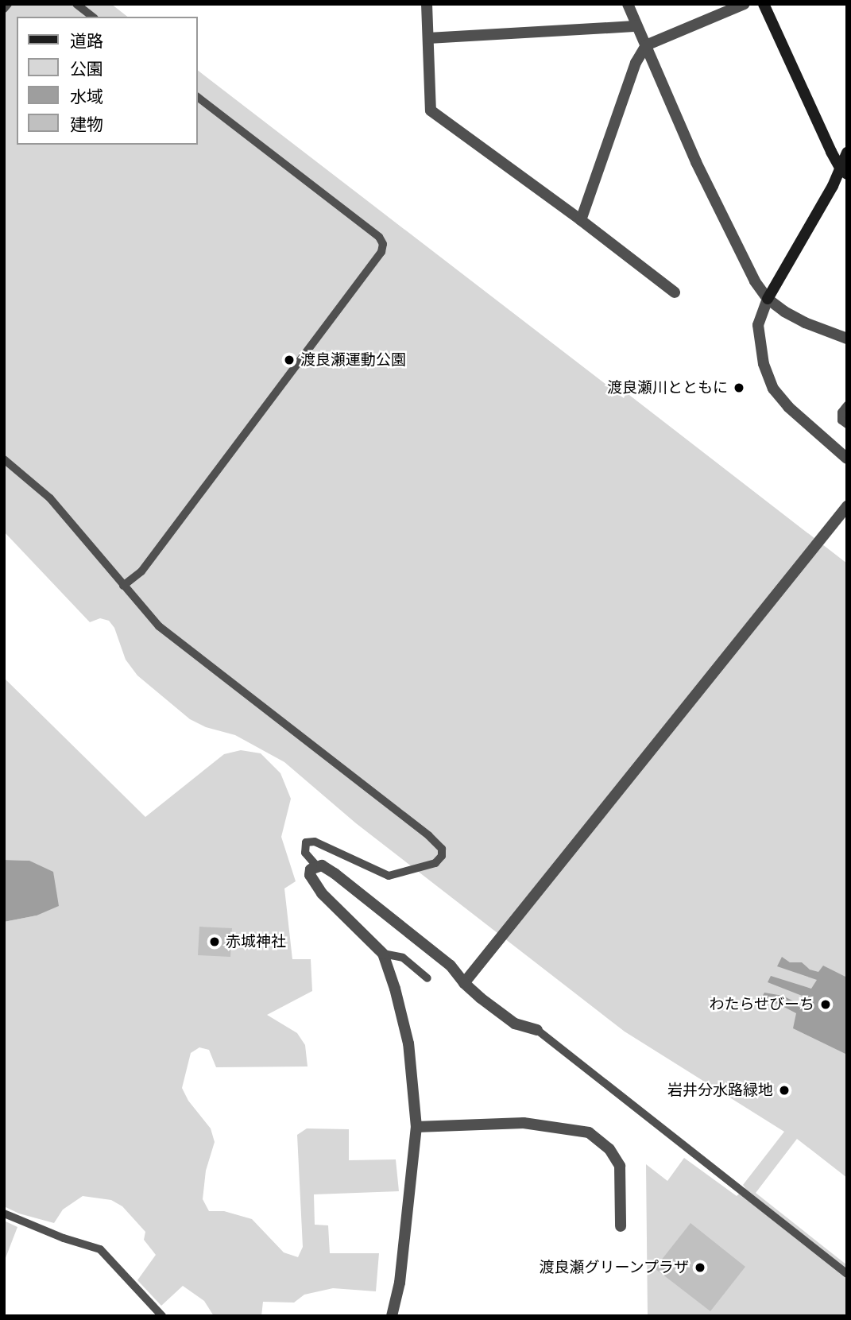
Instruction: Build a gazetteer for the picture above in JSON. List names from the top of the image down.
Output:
{
  "places": [
    "渡良瀬運動公園",
    "渡良瀬川とともに",
    "赤城神社",
    "わたらせびーち",
    "岩井分水路緑地",
    "渡良瀬グリーンプラザ"
  ],
  "legend": [
    "道路",
    "公園",
    "水域",
    "建物"
  ]
}
